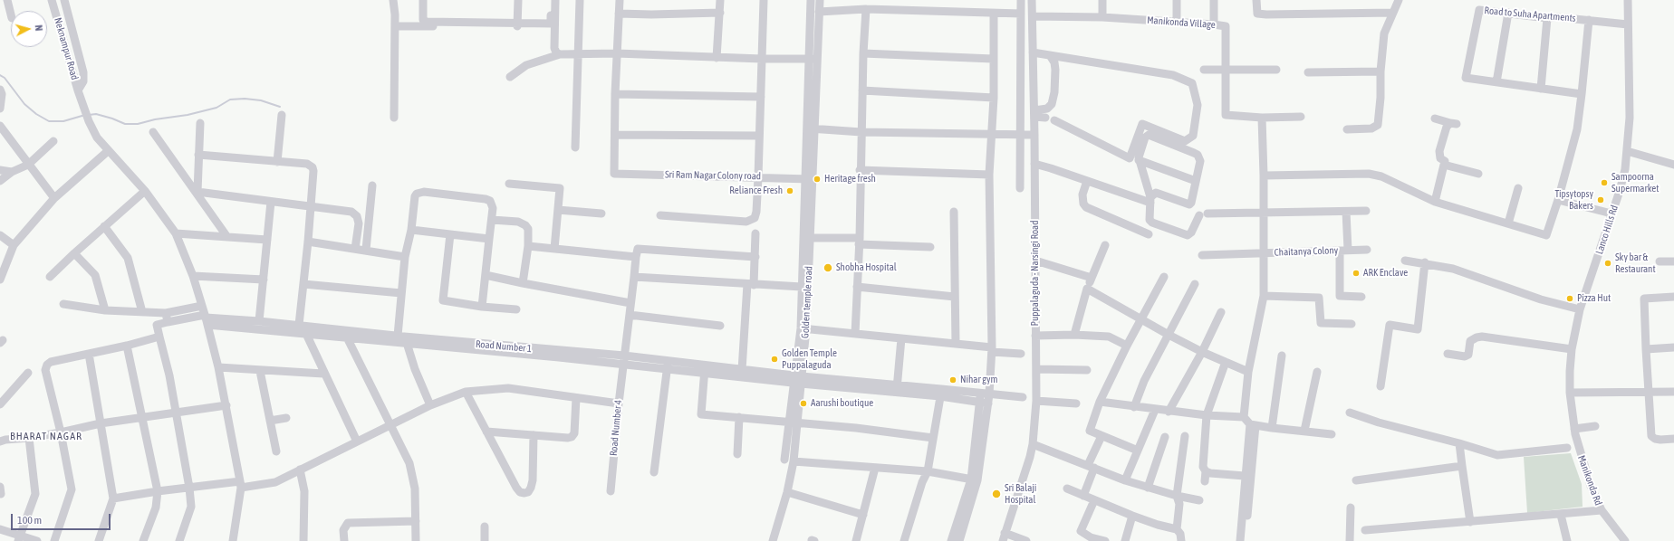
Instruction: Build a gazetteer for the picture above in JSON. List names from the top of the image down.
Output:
{
  "streets": {
    "street": [
      "Road to Suha Apartments",
      "Manikonda Village",
      "Neknampur Road",
      "Sri Ram Nagar Colony road",
      "Lanco Hills Rd",
      "Chaitanya Colony",
      "Puppalaguda - Narsingi Road",
      "Golden temple road",
      "Road Number 1",
      "Road Number 4",
      "Manikonda Rd"
    ]
  },
  "crossings": [
    ["Road to Suha Apartments", "Lanco Hills Rd"],
    ["Manikonda Village", "Puppalaguda - Narsingi Road"],
    ["Sri Ram Nagar Colony road", "Golden temple road"],
    ["Lanco Hills Rd", "Manikonda Rd"],
    ["Golden temple road", "Road Number 1"],
    ["Road Number 1", "Road Number 4"]
  ],
  "districts": ["BHARAT NAGAR"],
  "places": [
    "Heritage fresh",
    "Sampoorna Supermarket",
    "Reliance Fresh",
    "Tipsytopsy Bakers",
    "Sky bar & Restaurant",
    "Shobha Hospital",
    "ARK Enclave",
    "Pizza Hut",
    "Golden Temple Puppalaguda",
    "Nihar gym",
    "Aarushi boutique",
    "Sri Balaji Hospital"
  ],
  "scale_bar": "100 m",
  "north": "right"
}
